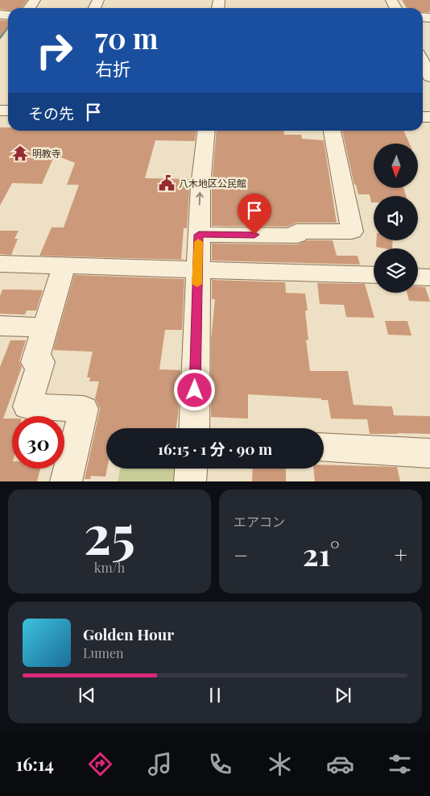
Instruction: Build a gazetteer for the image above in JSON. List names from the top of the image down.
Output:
{
  "places": {
    "temple": ["明教寺"],
    "public building": ["八木地区公民館"]
  },
  "north": "bottom",
  "page": {
    "turn": ["70 m", "右折"],
    "then": "その先",
    "limit": "30",
    "trip": "16:15 · 1 分 · 90 m",
    "tile": [
      ["25", "km/h"],
      "エアコン"
    ],
    "heat": ["−", "21°", "+"],
    "song": ["Golden Hour", "Lumen"],
    "tabs": "16:14"
  }
}
